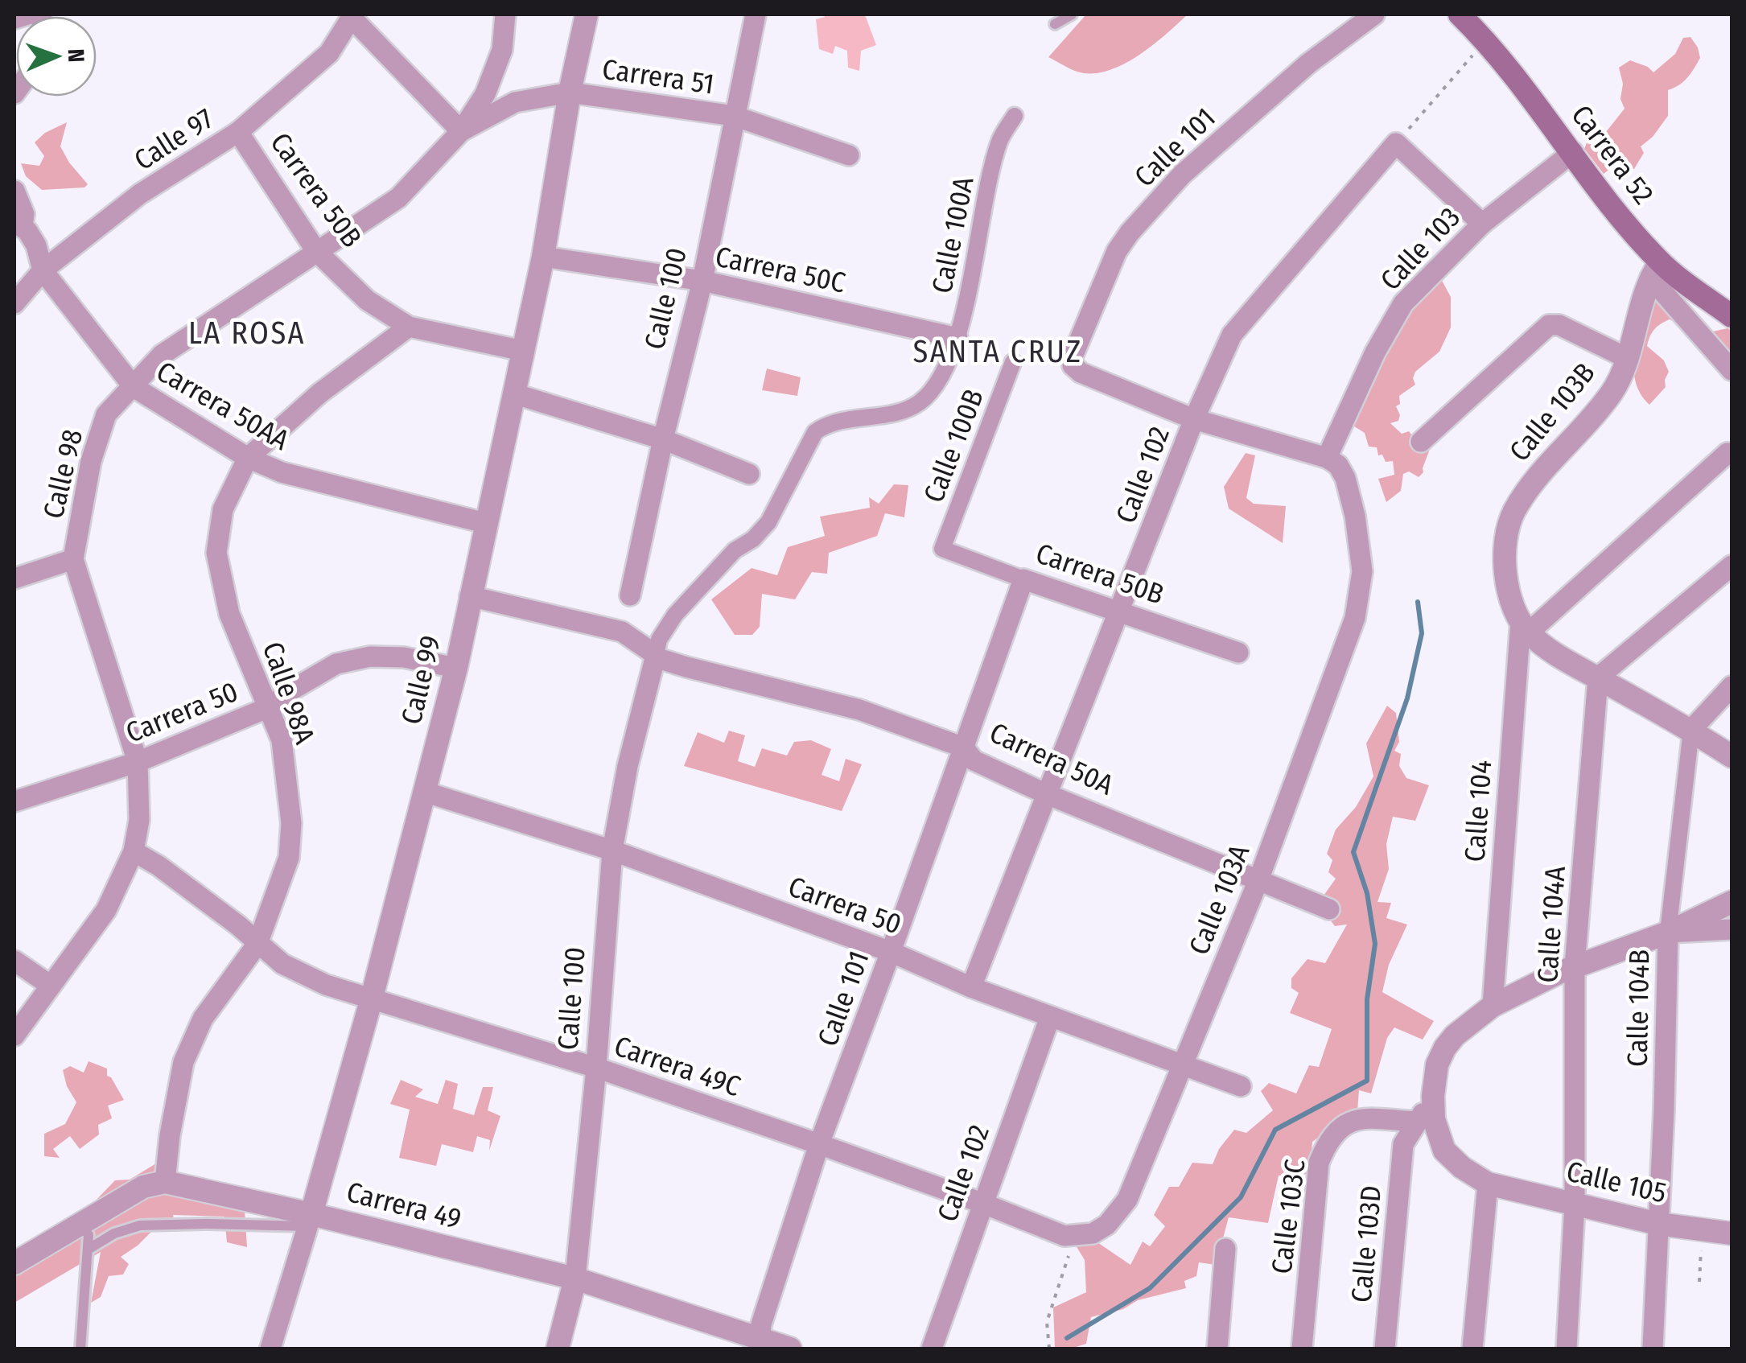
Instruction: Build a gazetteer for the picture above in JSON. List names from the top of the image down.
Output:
{
  "streets": {
    "main road": ["Carrera 52"],
    "street": [
      "Carrera 51",
      "Calle 97",
      "Calle 101",
      "Carrera 50B",
      "Calle 100A",
      "Calle 103",
      "Carrera 50C",
      "Calle 100",
      "Carrera 50AA",
      "Calle 103B",
      "Calle 100B",
      "Calle 98",
      "Calle 102",
      "Calle 99",
      "Calle 98A",
      "Carrera 50",
      "Carrera 50A",
      "Calle 104",
      "Calle 103A",
      "Calle 104A",
      "Calle 104B",
      "Carrera 49C",
      "Calle 105",
      "Carrera 49",
      "Calle 103C",
      "Calle 103D"
    ]
  },
  "crossings": [
    ["Carrera 51", "Calle 100"],
    ["Carrera 51", "Calle 98"],
    ["Carrera 51", "Calle 99"],
    ["Calle 97", "Carrera 50B"],
    ["Calle 97", "Carrera 50AA"],
    ["Calle 101", "Carrera 50B"],
    ["Calle 101", "Calle 102"],
    ["Calle 101", "Carrera 50"],
    ["Calle 101", "Carrera 50A"],
    ["Calle 101", "Carrera 49C"],
    ["Calle 101", "Carrera 49"],
    ["Carrera 52", "Calle 103"],
    ["Carrera 52", "Calle 103B"],
    ["Carrera 50B", "Calle 100B"],
    ["Carrera 50B", "Calle 98"],
    ["Carrera 50B", "Calle 102"],
    ["Carrera 50B", "Calle 99"],
    ["Carrera 50B", "Calle 98A"],
    ["Calle 100A", "Carrera 50C"],
    ["Calle 100A", "Calle 100"],
    ["Calle 100A", "Carrera 50A"],
    ["Calle 103", "Calle 103A"],
    ["Carrera 50C", "Calle 100"],
    ["Carrera 50C", "Calle 99"],
    ["Calle 100", "Carrera 50"],
    ["Calle 100", "Carrera 50A"],
    ["Calle 100", "Carrera 49C"],
    ["Calle 100", "Carrera 49"],
    ["Carrera 50AA", "Calle 98"],
    ["Carrera 50AA", "Calle 99"],
    ["Carrera 50AA", "Calle 98A"],
    ["Calle 103B", "Calle 104"],
    ["Calle 98", "Carrera 50"],
    ["Calle 98", "Carrera 49C"],
    ["Calle 102", "Carrera 50"],
    ["Calle 102", "Carrera 50A"],
    ["Calle 102", "Carrera 49C"],
    ["Calle 99", "Carrera 50"],
    ["Calle 99", "Carrera 49C"],
    ["Calle 99", "Carrera 49"],
    ["Calle 98A", "Carrera 50"],
    ["Calle 98A", "Carrera 49C"],
    ["Calle 98A", "Carrera 49"],
    ["Carrera 50", "Calle 103A"],
    ["Carrera 50A", "Calle 103A"],
    ["Calle 103A", "Carrera 49C"],
    ["Calle 104A", "Calle 105"],
    ["Calle 104B", "Calle 105"],
    ["Calle 103C", "Calle 103D"]
  ],
  "districts": ["LA ROSA", "SANTA CRUZ"],
  "north": "right"
}
